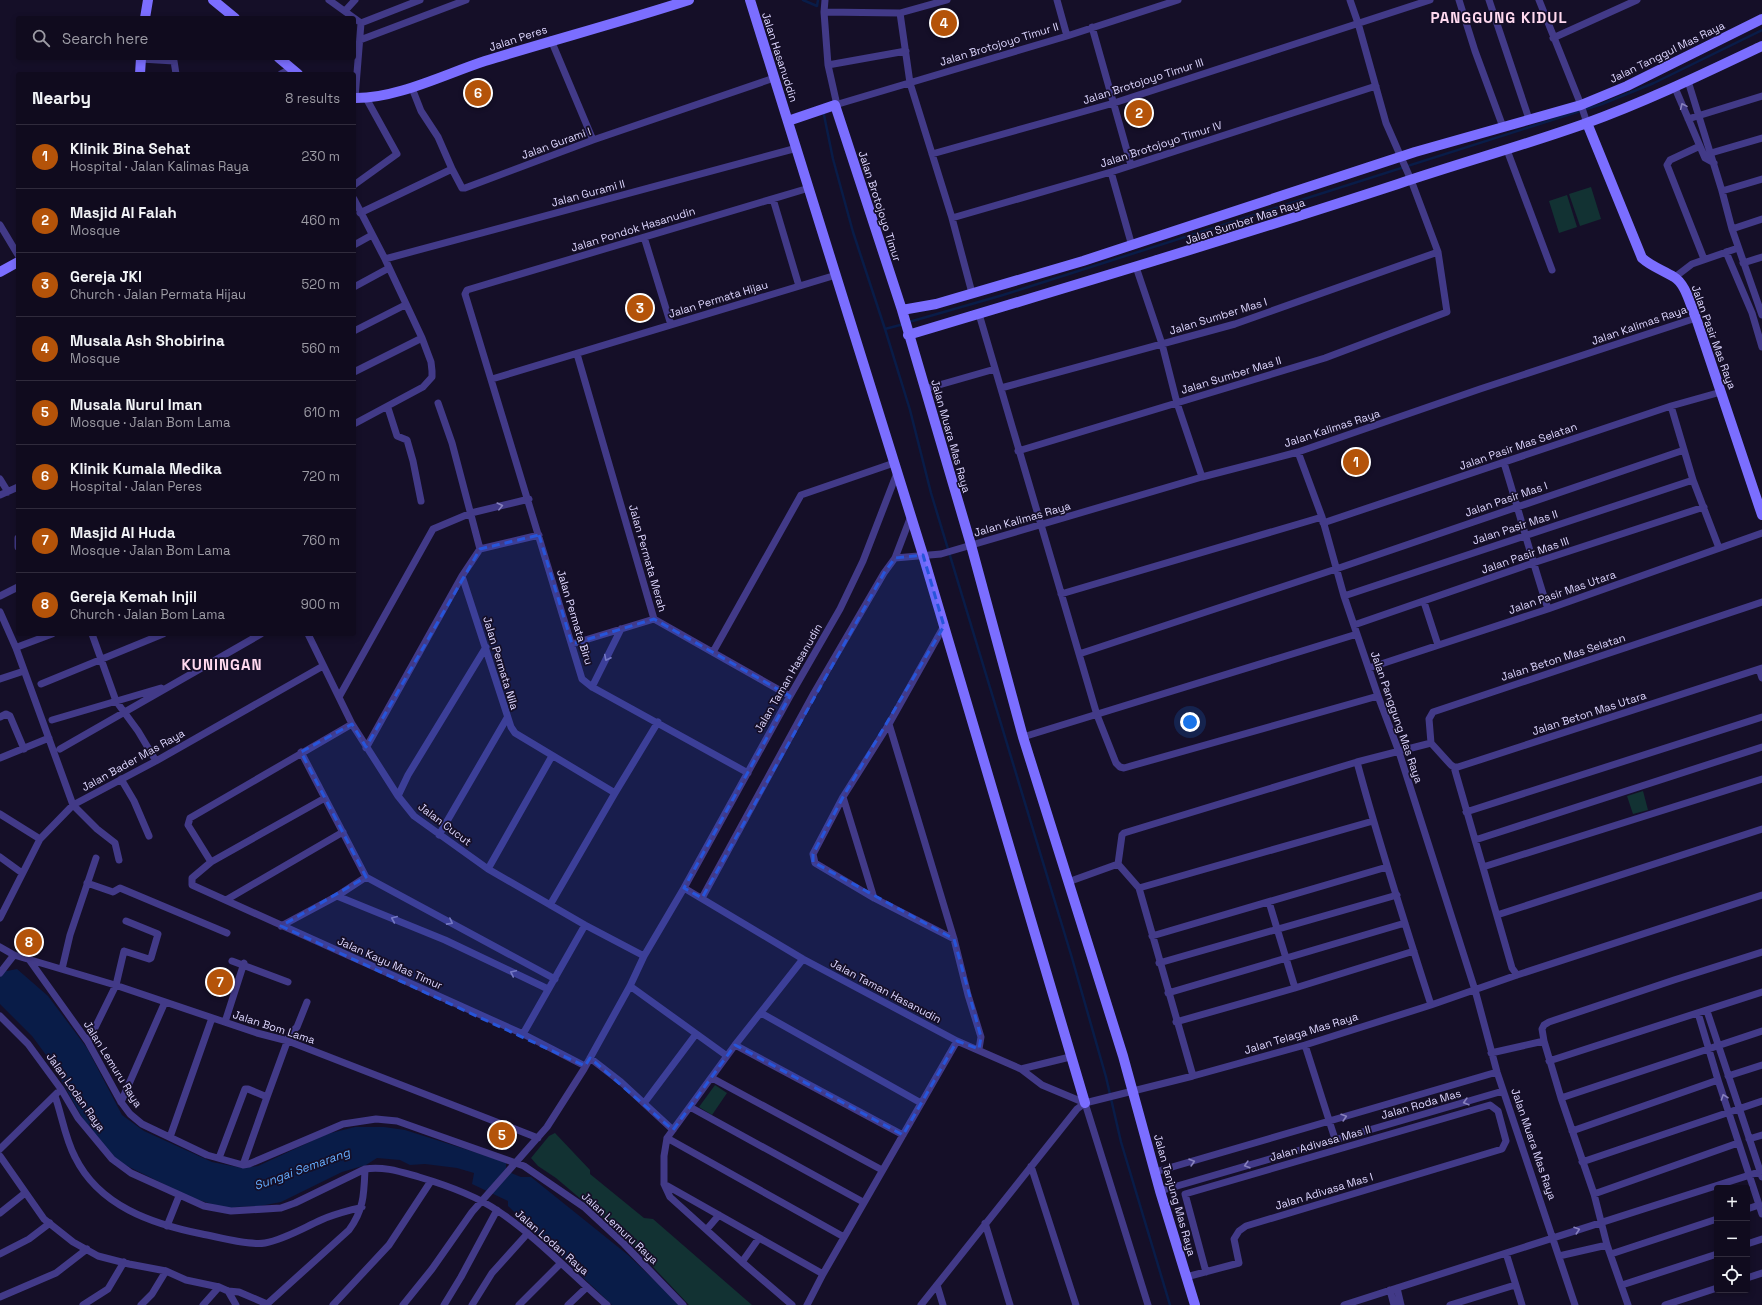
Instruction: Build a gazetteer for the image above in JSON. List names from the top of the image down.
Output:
{
  "streets": {
    "street": [
      "Jalan Peres",
      "Jalan Brotojoyo Timur II",
      "Jalan Tanggul Mas Raya",
      "Jalan Hasanuddin",
      "Jalan Brotojoyo Timur III",
      "Jalan Gurami I",
      "Jalan Brotojoyo Timur IV",
      "Jalan Gurami II",
      "Jalan Brotojoyo Timur",
      "Jalan Sumber Mas Raya",
      "Jalan Pondok Hasanudin",
      "Jalan Permata Hijau",
      "Jalan Sumber Mas I",
      "Jalan Kalimas Raya",
      "Jalan Pasir Mas Raya",
      "Jalan Sumber Mas II",
      "Jalan Muara Mas Raya",
      "Jalan Pasir Mas Selatan",
      "Jalan Pasir Mas I",
      "Jalan Pasir Mas II",
      "Jalan Pasir Mas III",
      "Jalan Permata Merah",
      "Jalan Pasir Mas Utara",
      "Jalan Permata Biru",
      "Jalan Beton Mas Selatan",
      "Jalan Permata Nila",
      "Jalan Taman Hasanudin",
      "Jalan Beton Mas Utara",
      "Jalan Panggung Mas Raya",
      "Jalan Bader Mas Raya",
      "Jalan Cucut",
      "Jalan Kayu Mas Timur",
      "Jalan Bom Lama",
      "Jalan Telaga Mas Raya",
      "Jalan Lemuru Raya",
      "Jalan Lodan Raya",
      "Jalan Roda Mas",
      "Jalan Adivasa Mas II",
      "Jalan Adivasa Mas I",
      "Jalan Tanjung Mas Raya"
    ]
  },
  "crossings": [
    ["Jalan Brotojoyo Timur II", "Jalan Brotojoyo Timur"],
    ["Jalan Tanggul Mas Raya", "Jalan Sumber Mas Raya"],
    ["Jalan Hasanuddin", "Jalan Gurami I"],
    ["Jalan Hasanuddin", "Jalan Gurami II"],
    ["Jalan Hasanuddin", "Jalan Pondok Hasanudin"],
    ["Jalan Hasanuddin", "Jalan Permata Hijau"],
    ["Jalan Hasanuddin", "Jalan Kalimas Raya"],
    ["Jalan Hasanuddin", "Jalan Taman Hasanudin"],
    ["Jalan Hasanuddin", "Jalan Telaga Mas Raya"],
    ["Jalan Brotojoyo Timur", "Jalan Sumber Mas Raya"],
    ["Jalan Brotojoyo Timur", "Jalan Muara Mas Raya"],
    ["Jalan Sumber Mas Raya", "Jalan Muara Mas Raya"],
    ["Jalan Pondok Hasanudin", "Jalan Permata Biru"],
    ["Jalan Permata Hijau", "Jalan Permata Merah"],
    ["Jalan Permata Hijau", "Jalan Permata Biru"],
    ["Jalan Sumber Mas I", "Jalan Sumber Mas II"],
    ["Jalan Kalimas Raya", "Jalan Pasir Mas Raya"],
    ["Jalan Kalimas Raya", "Jalan Muara Mas Raya"],
    ["Jalan Kalimas Raya", "Jalan Panggung Mas Raya"],
    ["Jalan Pasir Mas Raya", "Jalan Pasir Mas Selatan"],
    ["Jalan Muara Mas Raya", "Jalan Panggung Mas Raya"],
    ["Jalan Muara Mas Raya", "Jalan Telaga Mas Raya"],
    ["Jalan Muara Mas Raya", "Jalan Roda Mas"],
    ["Jalan Muara Mas Raya", "Jalan Tanjung Mas Raya"],
    ["Jalan Pasir Mas Selatan", "Jalan Panggung Mas Raya"],
    ["Jalan Pasir Mas I", "Jalan Panggung Mas Raya"],
    ["Jalan Pasir Mas II", "Jalan Panggung Mas Raya"],
    ["Jalan Pasir Mas III", "Jalan Panggung Mas Raya"],
    ["Jalan Permata Merah", "Jalan Taman Hasanudin"],
    ["Jalan Pasir Mas Utara", "Jalan Panggung Mas Raya"],
    ["Jalan Permata Biru", "Jalan Taman Hasanudin"],
    ["Jalan Taman Hasanudin", "Jalan Cucut"],
    ["Jalan Taman Hasanudin", "Jalan Kayu Mas Timur"],
    ["Jalan Taman Hasanudin", "Jalan Bom Lama"],
    ["Jalan Taman Hasanudin", "Jalan Telaga Mas Raya"],
    ["Jalan Taman Hasanudin", "Jalan Lemuru Raya"],
    ["Jalan Taman Hasanudin", "Jalan Lodan Raya"],
    ["Jalan Panggung Mas Raya", "Jalan Telaga Mas Raya"],
    ["Jalan Bader Mas Raya", "Jalan Cucut"],
    ["Jalan Bom Lama", "Jalan Lemuru Raya"],
    ["Jalan Telaga Mas Raya", "Jalan Tanjung Mas Raya"],
    ["Jalan Roda Mas", "Jalan Tanjung Mas Raya"],
    ["Jalan Adivasa Mas II", "Jalan Adivasa Mas I"],
    ["Jalan Adivasa Mas I", "Jalan Tanjung Mas Raya"]
  ],
  "districts": ["PANGGUNG KIDUL", "KUNINGAN"],
  "water": ["Sungai Semarang"],
  "page": {
    "pins": [
      "4",
      "6",
      "2",
      "3",
      "1",
      "8",
      "7",
      "5"
    ],
    "search": "Search here",
    "heading": ["Nearby", "8 results"],
    "list": [
      {
        "mark": "1",
        "name": "Klinik Bina Sehat",
        "note": "Hospital · Jalan Kalimas Raya",
        "value": "230 m"
      },
      {
        "mark": "2",
        "name": "Masjid Al Falah",
        "note": "Mosque",
        "value": "460 m"
      },
      {
        "mark": "3",
        "name": "Gereja JKI",
        "note": "Church · Jalan Permata Hijau",
        "value": "520 m"
      },
      {
        "mark": "4",
        "name": "Musala Ash Shobirina",
        "note": "Mosque",
        "value": "560 m"
      },
      {
        "mark": "5",
        "name": "Musala Nurul Iman",
        "note": "Mosque · Jalan Bom Lama",
        "value": "610 m"
      },
      {
        "mark": "6",
        "name": "Klinik Kumala Medika",
        "note": "Hospital · Jalan Peres",
        "value": "720 m"
      },
      {
        "mark": "7",
        "name": "Masjid Al Huda",
        "note": "Mosque · Jalan Bom Lama",
        "value": "760 m"
      },
      {
        "mark": "8",
        "name": "Gereja Kemah Injil",
        "note": "Church · Jalan Bom Lama",
        "value": "900 m"
      }
    ],
    "map_buttons": ["+", "−"]
  }
}
